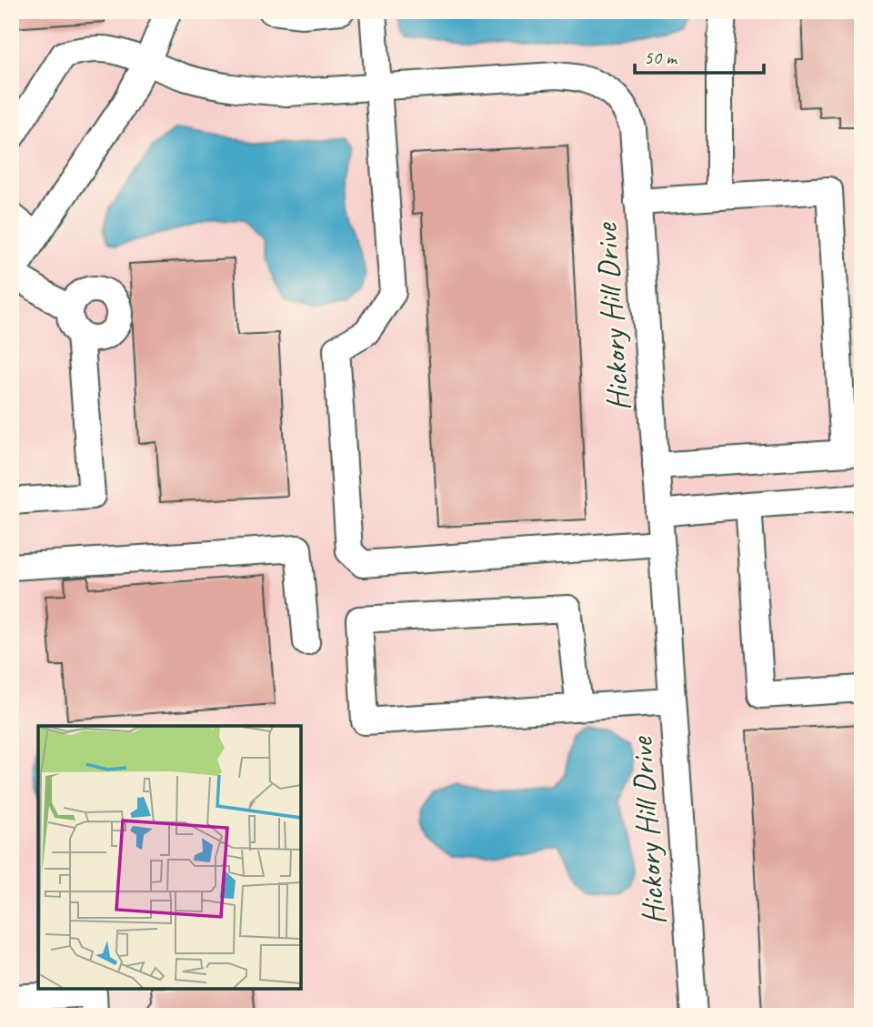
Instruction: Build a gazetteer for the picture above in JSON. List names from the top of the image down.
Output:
{
  "streets": {
    "street": ["Hickory Hill Drive"]
  },
  "scale_bar": "50 m"
}
